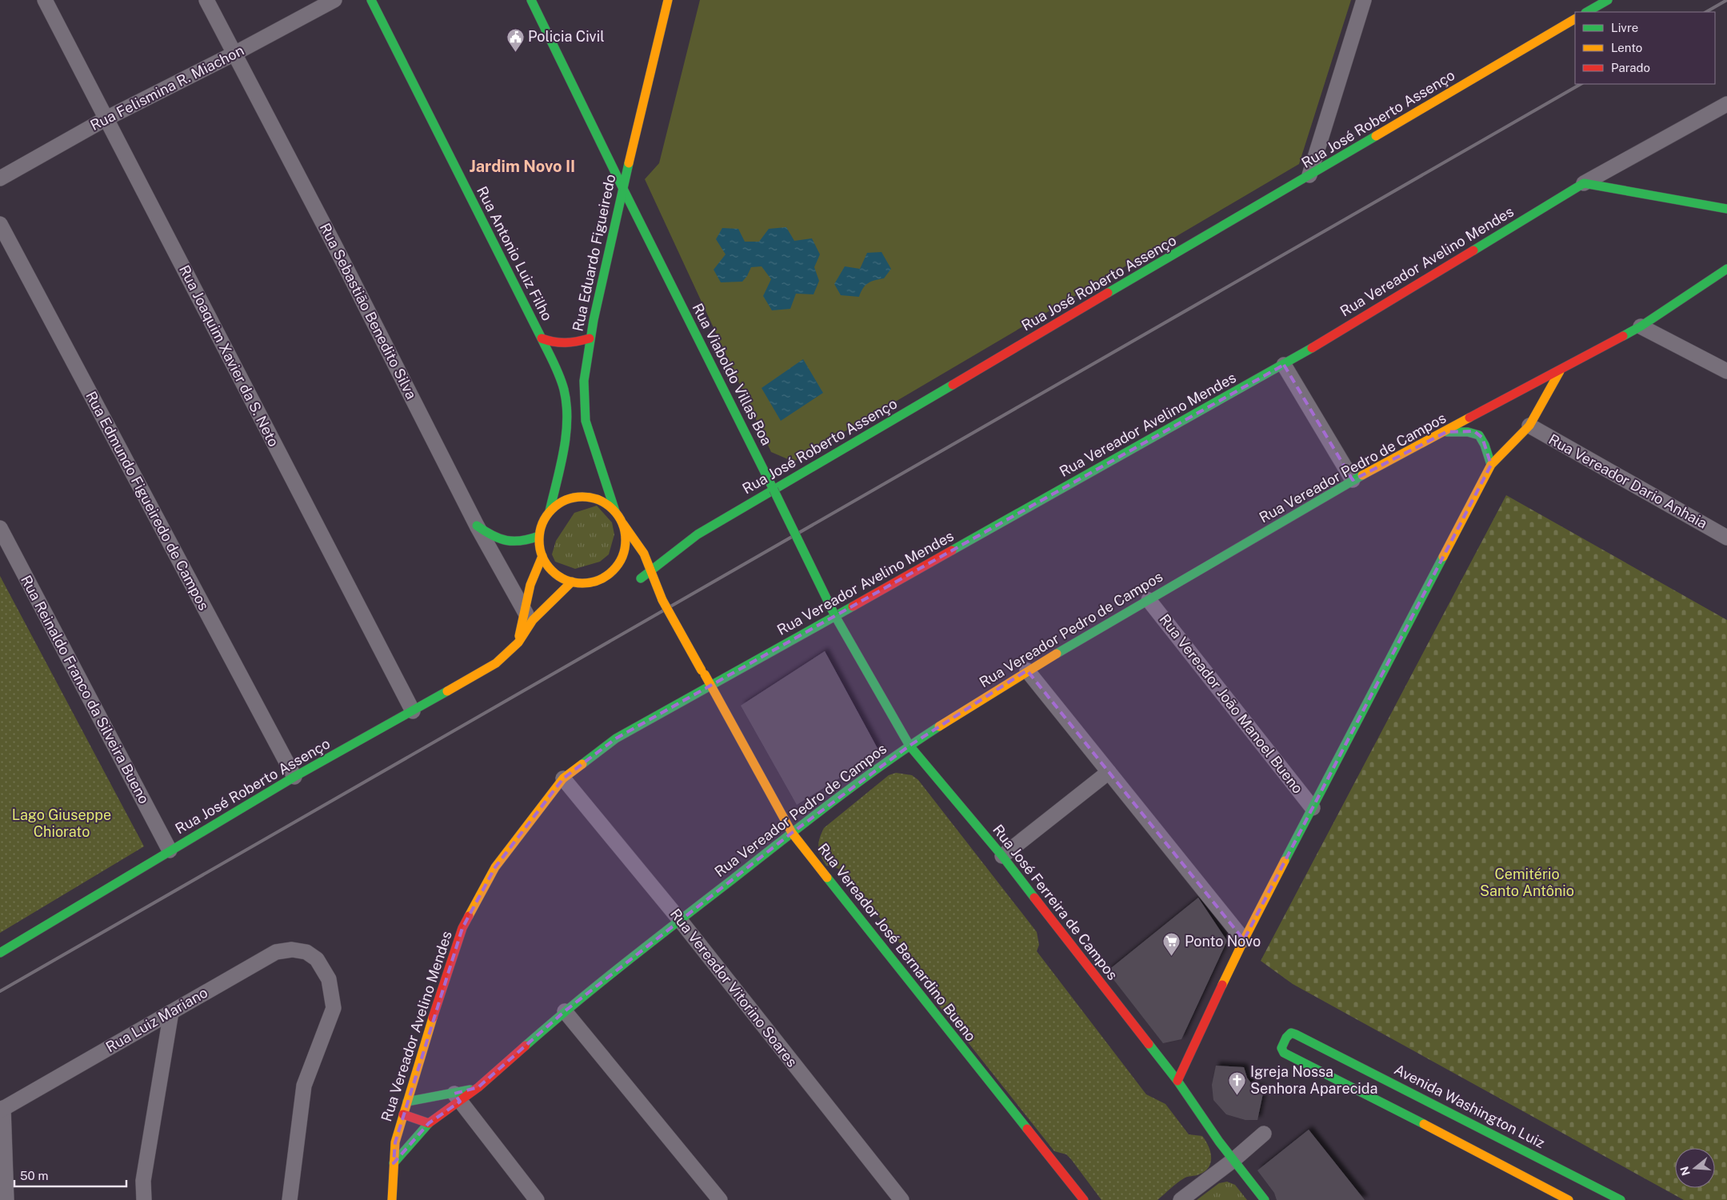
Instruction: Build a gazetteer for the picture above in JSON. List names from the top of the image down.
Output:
{
  "streets": {
    "main road": [
      "Rua José Roberto Assenço",
      "Rua Eduardo Figueiredo",
      "Rua Antonio Luiz Filho",
      "Rua Vereador Avelino Mendes",
      "Rua Viaboldo Villas Boa",
      "Rua Vereador Pedro de Campos",
      "Rua José Ferreira de Campos",
      "Rua Vereador José Bernardino Bueno",
      "Avenida Washington Luiz"
    ],
    "street": [
      "Rua Felismina R. Miachon",
      "Rua Sebastião Benedito Silva",
      "Rua Joaquim Xavier da S. Neto",
      "Rua Vereador Dario Anhaia",
      "Rua Edmundo Figueiredo de Campos",
      "Rua Reinaldo Franco da Silveira Bueno",
      "Rua Vereador João Manoel Bueno",
      "Rua Vereador Vitorino Soares",
      "Rua Luiz Mariano"
    ]
  },
  "crossings": [
    ["Rua Felismina R. Miachon", "Rua Sebastião Benedito Silva"],
    ["Rua Felismina R. Miachon", "Rua Joaquim Xavier da S. Neto"],
    ["Rua José Roberto Assenço", "Rua Eduardo Figueiredo"],
    ["Rua José Roberto Assenço", "Rua Antonio Luiz Filho"],
    ["Rua José Roberto Assenço", "Rua Sebastião Benedito Silva"],
    ["Rua José Roberto Assenço", "Rua Joaquim Xavier da S. Neto"],
    ["Rua José Roberto Assenço", "Rua Viaboldo Villas Boa"],
    ["Rua José Roberto Assenço", "Rua Edmundo Figueiredo de Campos"],
    ["Rua José Roberto Assenço", "Rua Reinaldo Franco da Silveira Bueno"],
    ["Rua Eduardo Figueiredo", "Rua Antonio Luiz Filho"],
    ["Rua Eduardo Figueiredo", "Rua Viaboldo Villas Boa"],
    ["Rua Vereador Avelino Mendes", "Rua Viaboldo Villas Boa"],
    ["Rua Vereador Avelino Mendes", "Rua Vereador Pedro de Campos"],
    ["Rua Vereador Avelino Mendes", "Rua José Ferreira de Campos"],
    ["Rua Vereador Avelino Mendes", "Rua Vereador José Bernardino Bueno"],
    ["Rua Vereador Avelino Mendes", "Rua Vereador Vitorino Soares"],
    ["Rua Viaboldo Villas Boa", "Rua José Ferreira de Campos"],
    ["Rua Vereador Pedro de Campos", "Rua Vereador João Manoel Bueno"],
    ["Rua Vereador Pedro de Campos", "Rua José Ferreira de Campos"],
    ["Rua Vereador Pedro de Campos", "Rua Vereador José Bernardino Bueno"],
    ["Rua Vereador Pedro de Campos", "Rua Vereador Vitorino Soares"]
  ],
  "districts": ["Jardim Novo II"],
  "parks": ["Lago Giuseppe Chiorato", "Cemitério Santo Antônio"],
  "places": {
    "public building": ["Policia Civil"],
    "supermarket": ["Ponto Novo"],
    "church": ["Igreja Nossa Senhora Aparecida"]
  },
  "legend": ["Livre", "Lento", "Parado"],
  "scale_bar": "50 m",
  "north": "left"
}
